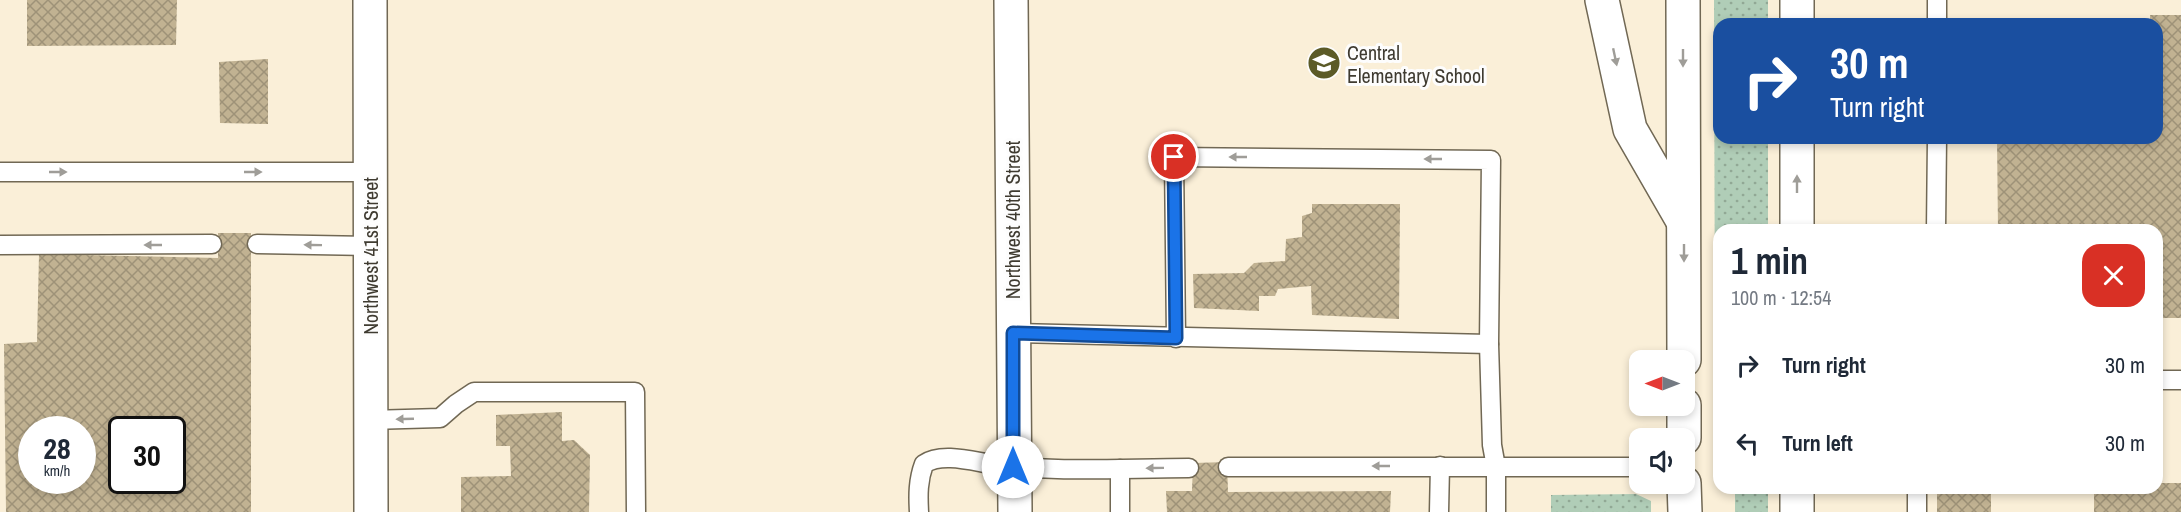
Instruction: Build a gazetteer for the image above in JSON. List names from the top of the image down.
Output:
{
  "streets": {
    "main road": ["Northwest 40th Street", "Northwest 41st Street"]
  },
  "places": {
    "school or university": ["Central Elementary School"]
  },
  "north": "left",
  "page": {
    "turn": ["30 m", "Turn right"],
    "heading": ["1 min", "100 m · 12:54"],
    "list": [
      {
        "name": "Turn right",
        "value": "30 m"
      },
      {
        "name": "Turn left",
        "value": "30 m"
      }
    ],
    "speed": "28 km/h",
    "limit": "30"
  }
}
